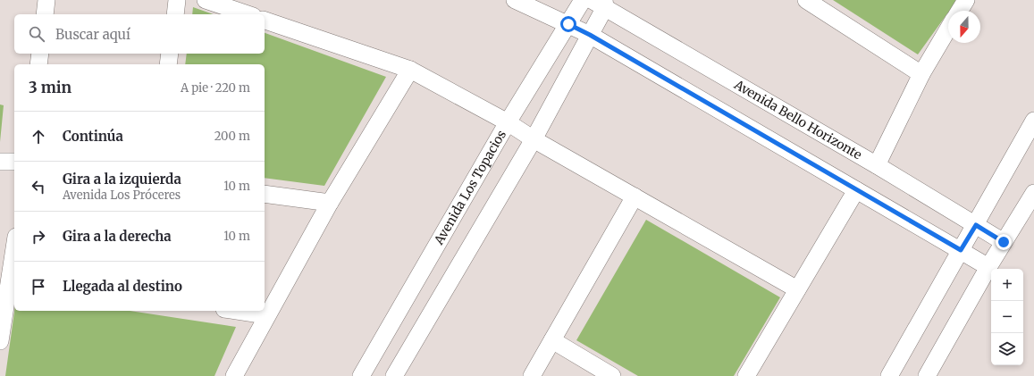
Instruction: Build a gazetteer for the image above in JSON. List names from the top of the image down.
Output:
{
  "streets": {
    "street": ["Avenida Bello Horizonte", "Avenida Los Topacios"]
  },
  "north": "bottom",
  "page": {
    "search": "Buscar aquí",
    "heading": ["3 min", "A pie · 220 m"],
    "list": [
      ["Continúa", "200 m"],
      ["Gira a la izquierda", "Avenida Los Próceres", "10 m"],
      ["Gira a la derecha", "10 m"],
      "Llegada al destino"
    ],
    "map_buttons": ["+", "−"]
  }
}
